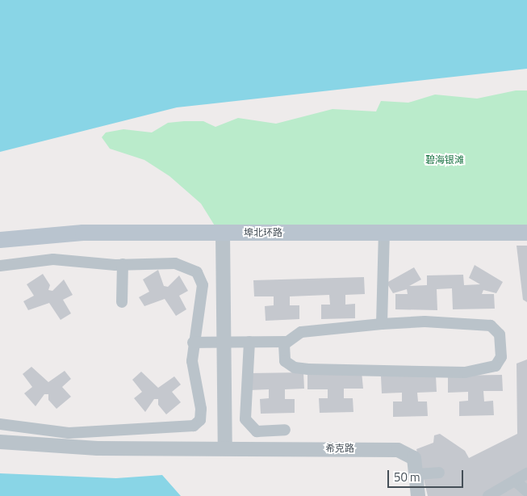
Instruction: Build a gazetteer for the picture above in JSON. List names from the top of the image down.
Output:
{
  "streets": {
    "main road": ["埠北环路"],
    "street": ["希克路"]
  },
  "parks": ["碧海银滩"],
  "scale_bar": "50 m"
}
